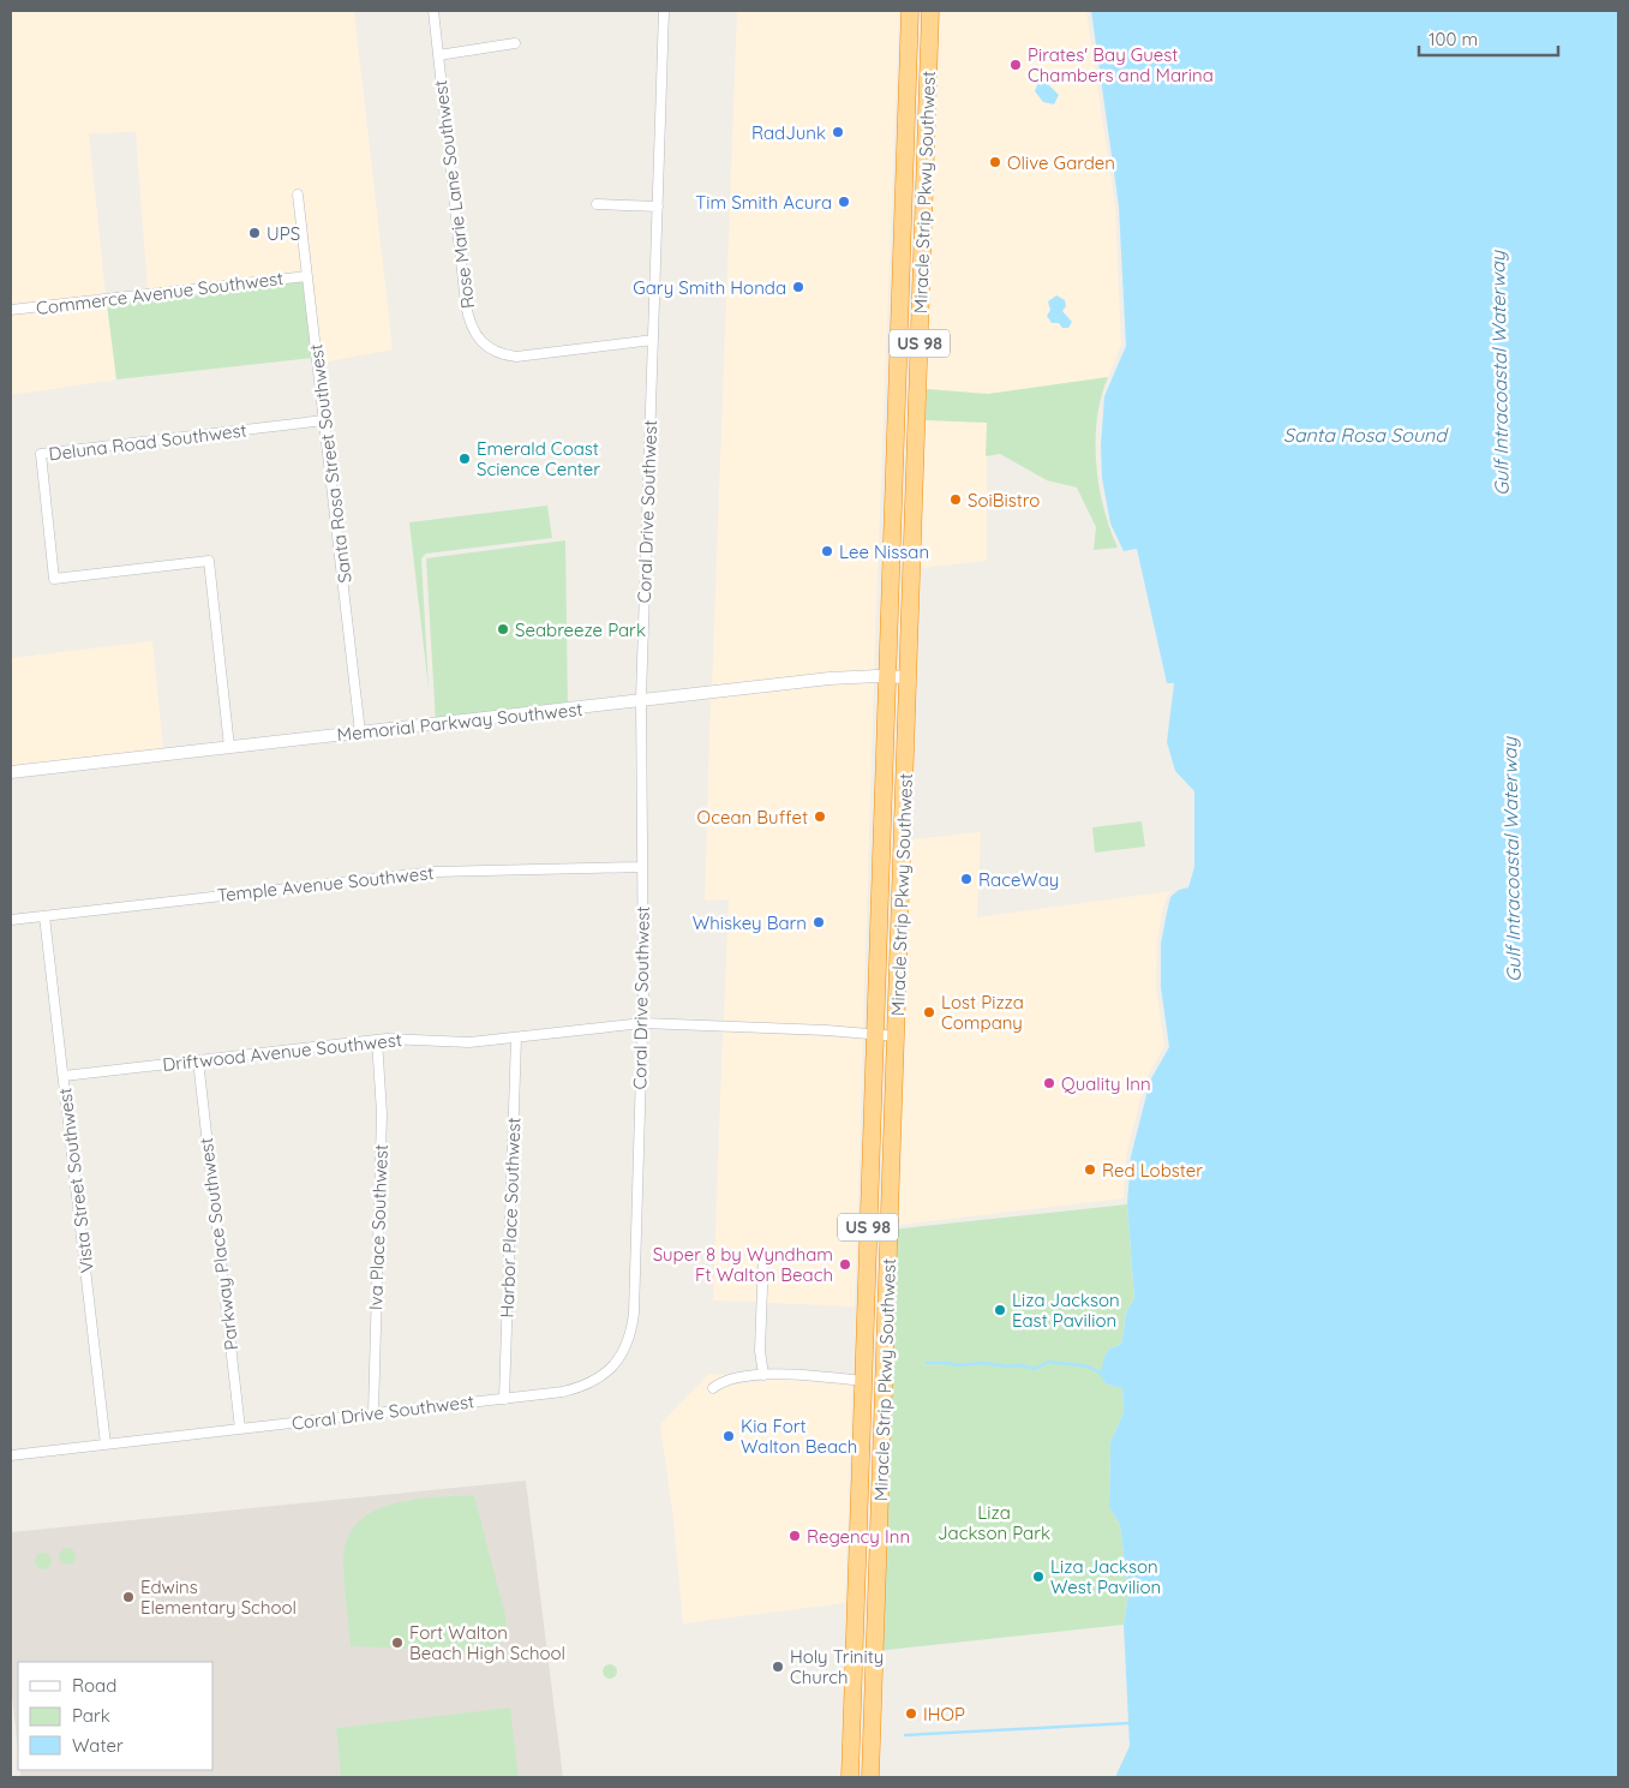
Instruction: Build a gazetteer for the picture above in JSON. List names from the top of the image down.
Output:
{
  "streets": {
    "highway": ["Miracle Strip Pkwy Southwest", "US 98"],
    "street": [
      "Rose Marie Lane Southwest",
      "Commerce Avenue Southwest",
      "Deluna Road Southwest",
      "Santa Rosa Street Southwest",
      "Coral Drive Southwest",
      "Memorial Parkway Southwest",
      "Temple Avenue Southwest",
      "Driftwood Avenue Southwest",
      "Vista Street Southwest",
      "Harbor Place Southwest",
      "Iva Place Southwest",
      "Parkway Place Southwest"
    ]
  },
  "crossings": [
    ["Miracle Strip Pkwy Southwest", "Memorial Parkway Southwest"],
    ["Miracle Strip Pkwy Southwest", "Driftwood Avenue Southwest"],
    ["Rose Marie Lane Southwest", "Coral Drive Southwest"],
    ["Commerce Avenue Southwest", "Santa Rosa Street Southwest"],
    ["Deluna Road Southwest", "Santa Rosa Street Southwest"],
    ["Deluna Road Southwest", "Memorial Parkway Southwest"],
    ["Santa Rosa Street Southwest", "Memorial Parkway Southwest"],
    ["Coral Drive Southwest", "Memorial Parkway Southwest"],
    ["Coral Drive Southwest", "Temple Avenue Southwest"],
    ["Coral Drive Southwest", "Driftwood Avenue Southwest"],
    ["Coral Drive Southwest", "Vista Street Southwest"],
    ["Coral Drive Southwest", "Harbor Place Southwest"],
    ["Coral Drive Southwest", "Iva Place Southwest"],
    ["Coral Drive Southwest", "Parkway Place Southwest"],
    ["Temple Avenue Southwest", "Vista Street Southwest"],
    ["Driftwood Avenue Southwest", "Vista Street Southwest"],
    ["Driftwood Avenue Southwest", "Harbor Place Southwest"],
    ["Driftwood Avenue Southwest", "Iva Place Southwest"],
    ["Driftwood Avenue Southwest", "Parkway Place Southwest"]
  ],
  "water": ["Gulf Intracoastal Waterway", "Santa Rosa Sound"],
  "parks": ["Liza Jackson Park"],
  "places": [
    "Pirates' Bay Guest Chambers and Marina",
    "RadJunk",
    "Olive Garden",
    "Tim Smith Acura",
    "UPS",
    "Gary Smith Honda",
    "Emerald Coast Science Center",
    "SoiBistro",
    "Lee Nissan",
    "Seabreeze Park",
    "Ocean Buffet",
    "RaceWay",
    "Whiskey Barn",
    "Lost Pizza Company",
    "Quality Inn",
    "Red Lobster",
    "Super 8 by Wyndham Ft Walton Beach",
    "Liza Jackson East Pavilion",
    "Kia Fort Walton Beach",
    "Regency Inn",
    "Liza Jackson West Pavilion",
    "Edwins Elementary School",
    "Fort Walton Beach High School",
    "Holy Trinity Church",
    "IHOP"
  ],
  "legend": ["Road", "Park", "Water"],
  "scale_bar": "100 m"
}
